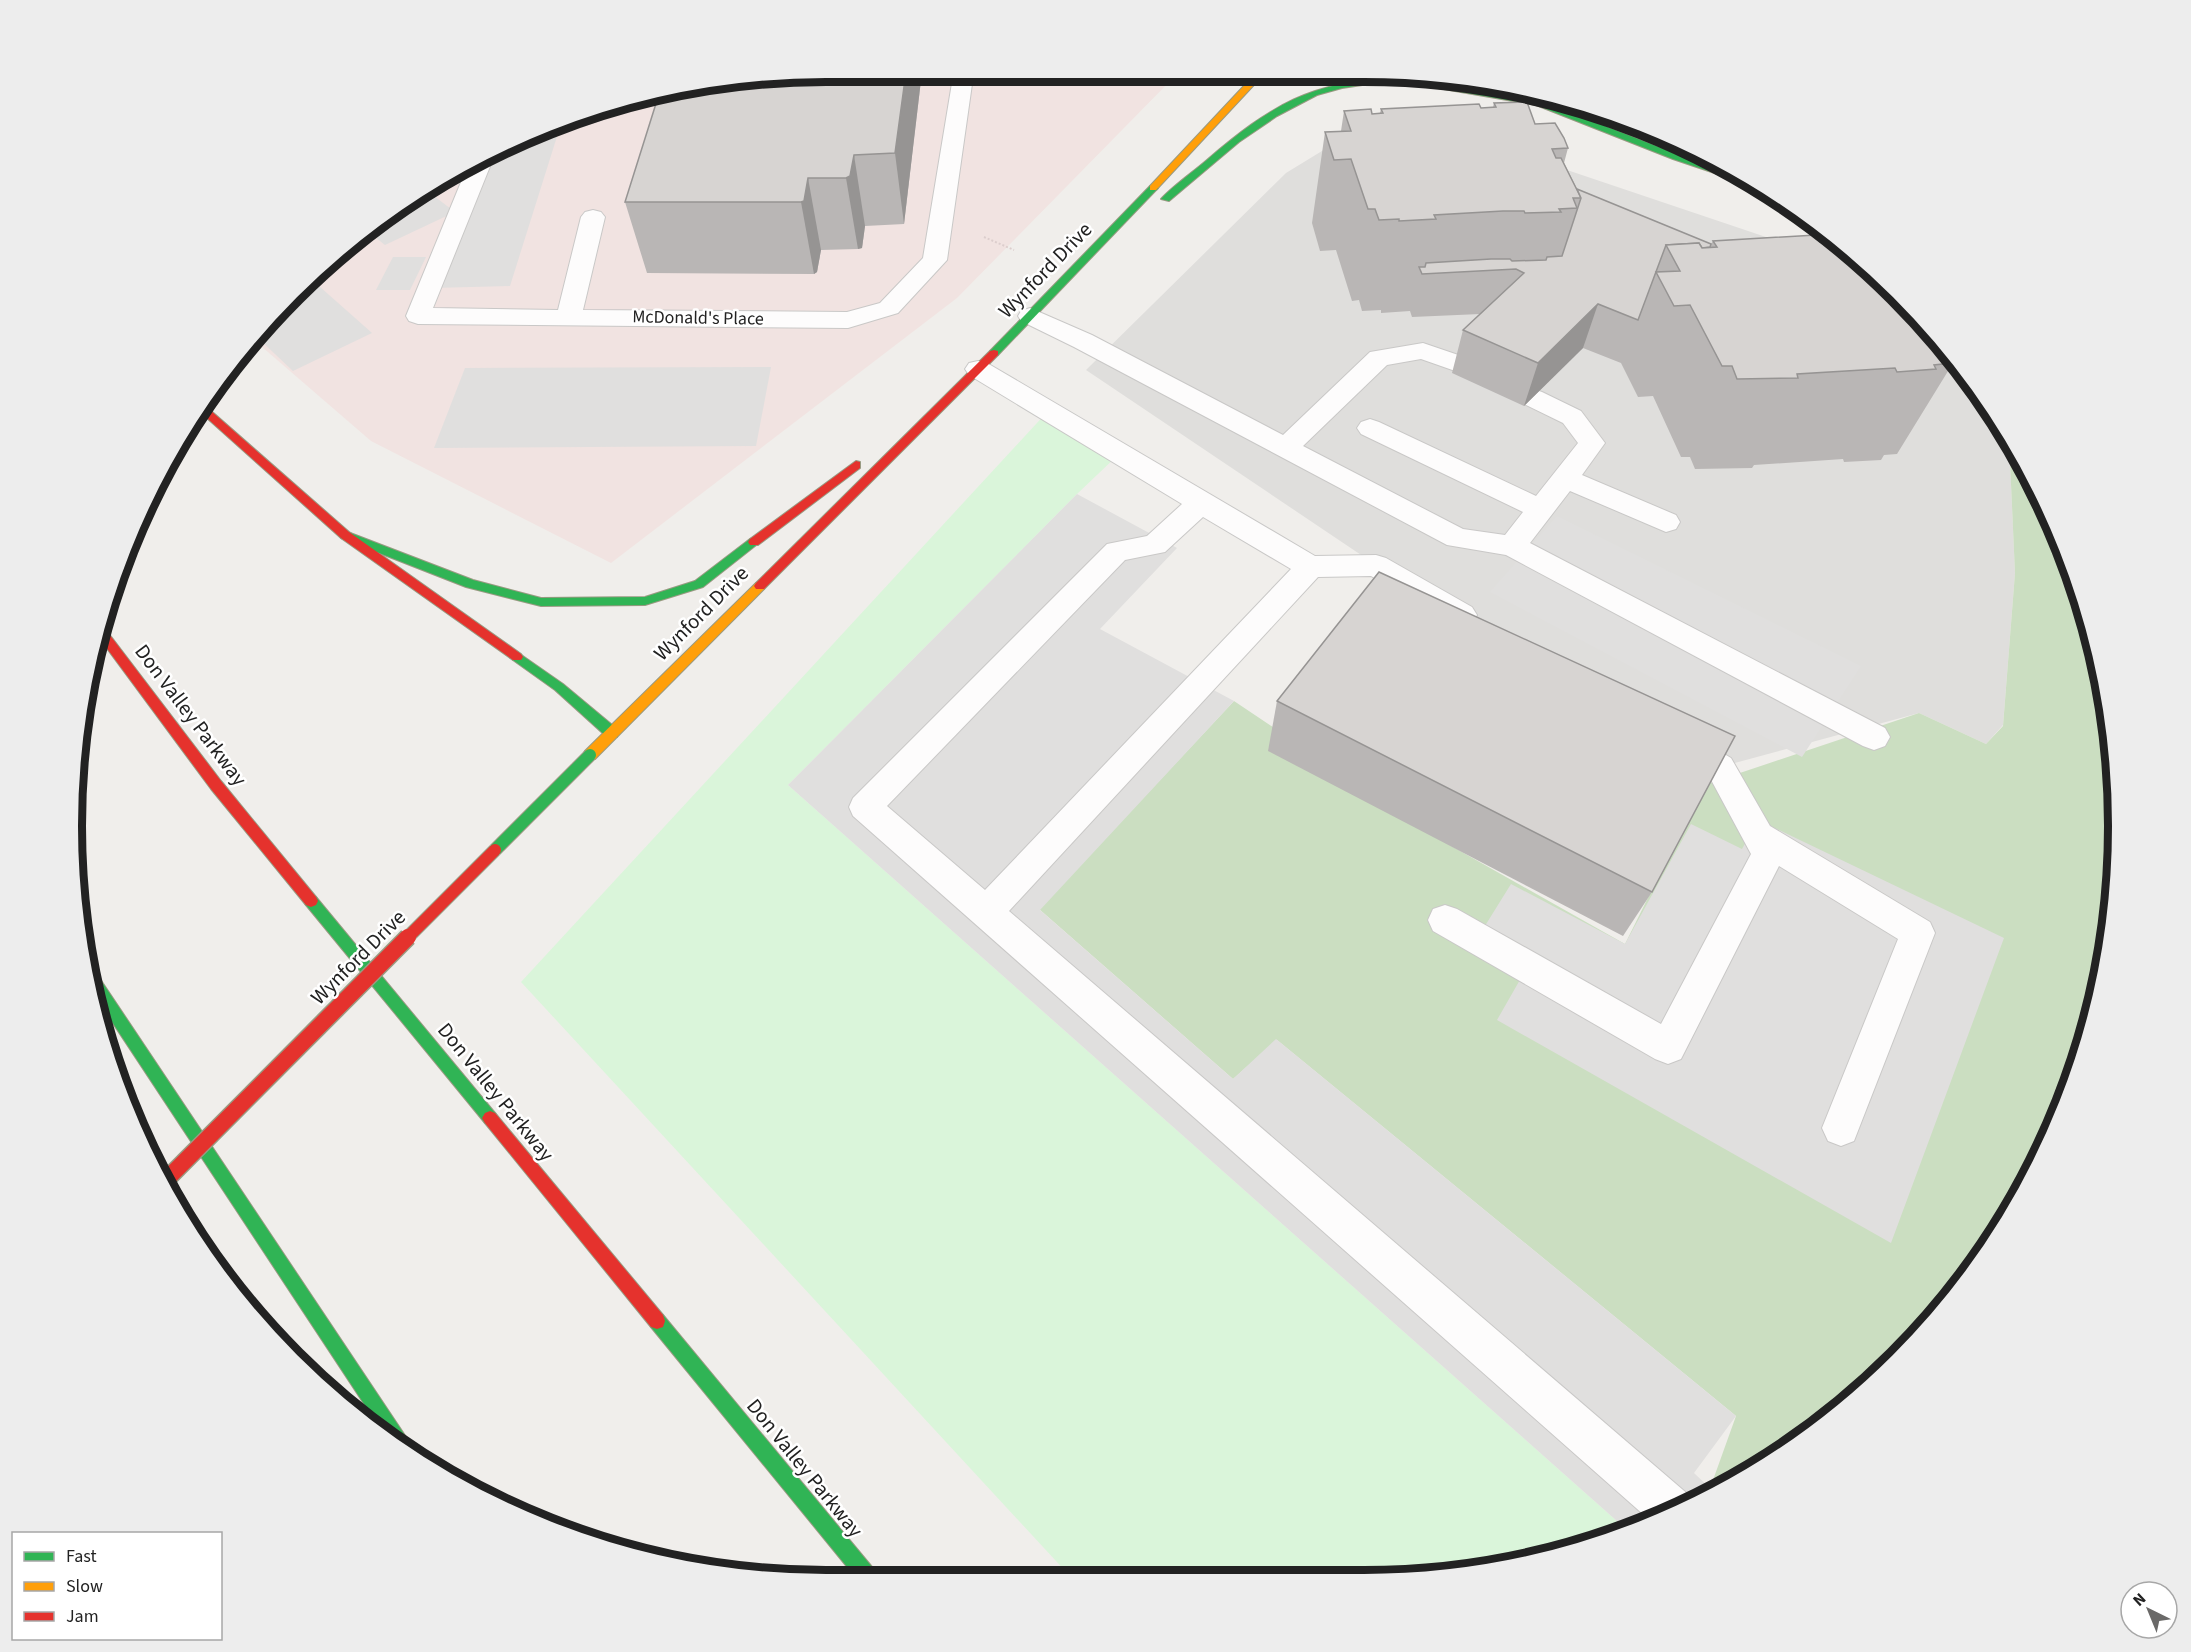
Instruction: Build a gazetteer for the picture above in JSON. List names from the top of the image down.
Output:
{
  "streets": {
    "main road": ["Wynford Drive", "Don Valley Parkway"],
    "lane": ["McDonald's Place"]
  },
  "legend": ["Fast", "Slow", "Jam"],
  "north": "top left"
}
